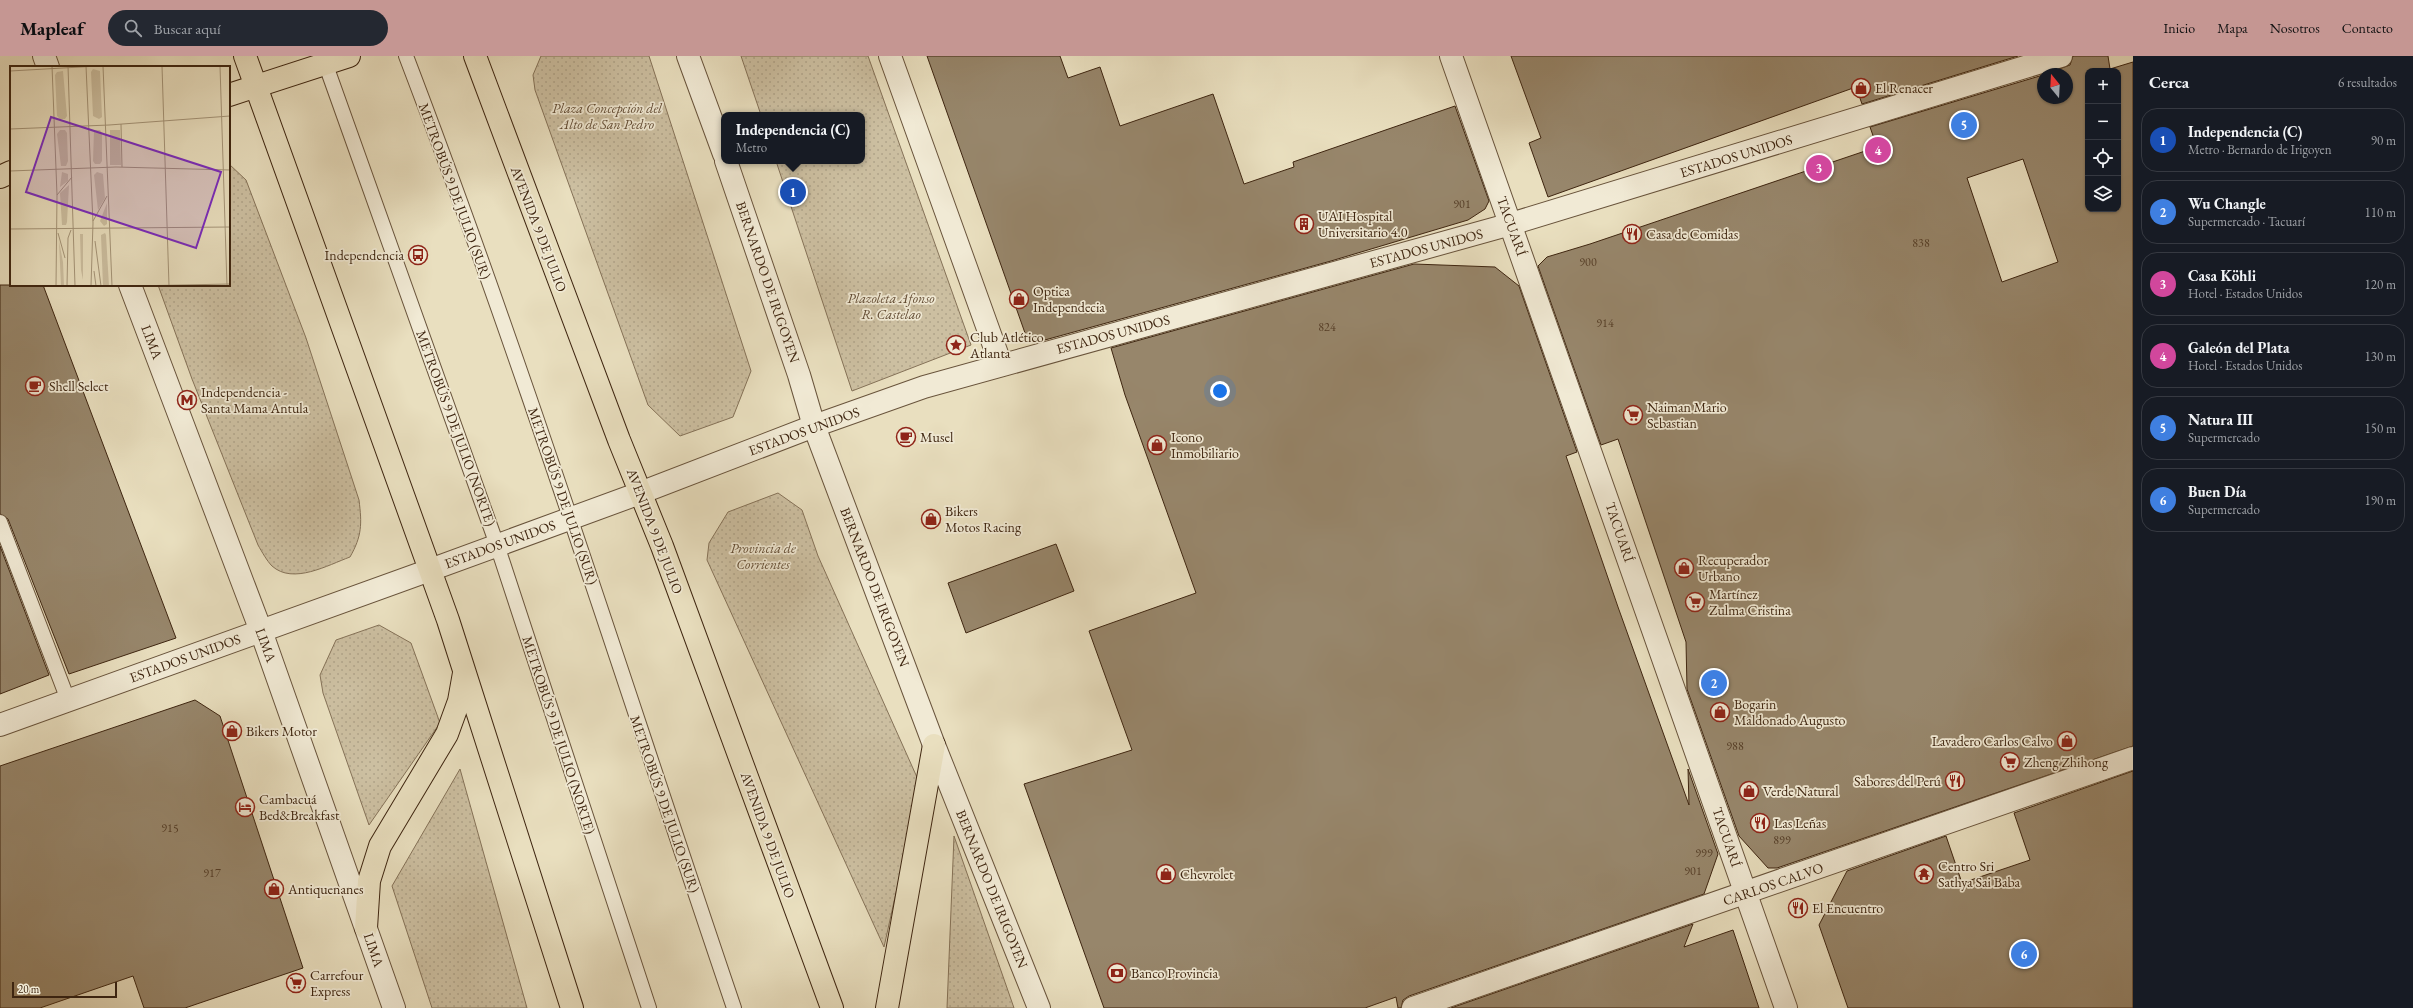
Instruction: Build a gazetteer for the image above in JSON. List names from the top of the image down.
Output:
{
  "streets": {
    "main road": ["AVENIDA 9 DE JULIO"],
    "street": [
      "ESTADOS UNIDOS",
      "TACUARÍ",
      "BERNARDO DE IRIGOYEN",
      "LIMA",
      "CARLOS CALVO"
    ],
    "lane": ["METROBÚS 9 DE JULIO (SUR)", "METROBÚS 9 DE JULIO (NORTE)"]
  },
  "crossings": [
    ["ESTADOS UNIDOS", "METROBÚS 9 DE JULIO (SUR)"],
    ["ESTADOS UNIDOS", "TACUARÍ"],
    ["ESTADOS UNIDOS", "AVENIDA 9 DE JULIO"],
    ["ESTADOS UNIDOS", "BERNARDO DE IRIGOYEN"],
    ["ESTADOS UNIDOS", "LIMA"],
    ["ESTADOS UNIDOS", "METROBÚS 9 DE JULIO (NORTE)"],
    ["TACUARÍ", "CARLOS CALVO"]
  ],
  "parks": ["Plaza Concepción del Alto de San Pedro", "Plazoleta Afonso R. Castelao", "Provincia de Corrientes"],
  "places": {
    "shop": [
      "El Renacer",
      "Optica Independecia",
      "Icono Inmobiliario",
      "Bikers Motos Racing",
      "Recuperador Urbano",
      "Bogarin Maldonado Augusto",
      "Bikers Motor",
      "Lavadero Carlos Calvo",
      "Verde Natural",
      "Chevrolet",
      "Antiquenanes"
    ],
    "building": ["UAI Hospital Universitario 4.0"],
    "restaurant": [
      "Casa de Comidas",
      "Sabores del Perú",
      "Las Leñas",
      "El Encuentro"
    ],
    "bus stop": ["Independencia"],
    "place": ["Club Atlético Atlanta"],
    "cafe": ["Shell Select", "Musel"],
    "metro station": ["Independencia - Santa Mama Antula"],
    "supermarket": [
      "Naiman Mario Sebastian",
      "Martínez Zulma Cristina",
      "Zheng Zhihong",
      "Carrefour Express"
    ],
    "hotel": ["Cambacuá Bed&Breakfast"],
    "temple": ["Centro Sri Sathya Sai Baba"],
    "bank": ["Banco Provincia"]
  },
  "house_numbers": [
    "901",
    "838",
    "900",
    "914",
    "824",
    "988",
    "915",
    "899",
    "999",
    "901",
    "917"
  ],
  "scale_bar": "20 m",
  "north": "top",
  "page": {
    "header": "Mapleaf",
    "search": "Buscar aquí",
    "nav": [
      "Inicio",
      "Mapa",
      "Nosotros",
      "Contacto"
    ],
    "heading": ["Cerca", "6 resultados"],
    "map_buttons": ["+", "−"],
    "list": [
      {
        "mark": "1",
        "name": "Independencia (C)",
        "note": "Metro · Bernardo de Irigoyen",
        "value": "90 m"
      },
      {
        "mark": "2",
        "name": "Wu Changle",
        "note": "Supermercado · Tacuarí",
        "value": "110 m"
      },
      {
        "mark": "3",
        "name": "Casa Köhli",
        "note": "Hotel · Estados Unidos",
        "value": "120 m"
      },
      {
        "mark": "4",
        "name": "Galeón del Plata",
        "note": "Hotel · Estados Unidos",
        "value": "130 m"
      },
      {
        "mark": "5",
        "name": "Natura III",
        "note": "Supermercado",
        "value": "150 m"
      },
      {
        "mark": "6",
        "name": "Buen Día",
        "note": "Supermercado",
        "value": "190 m"
      }
    ],
    "pins": [
      "5",
      "4",
      "3",
      "1",
      "2",
      "6"
    ],
    "popup": ["Independencia (C)", "Metro"],
    "scale": "20 m"
  }
}
